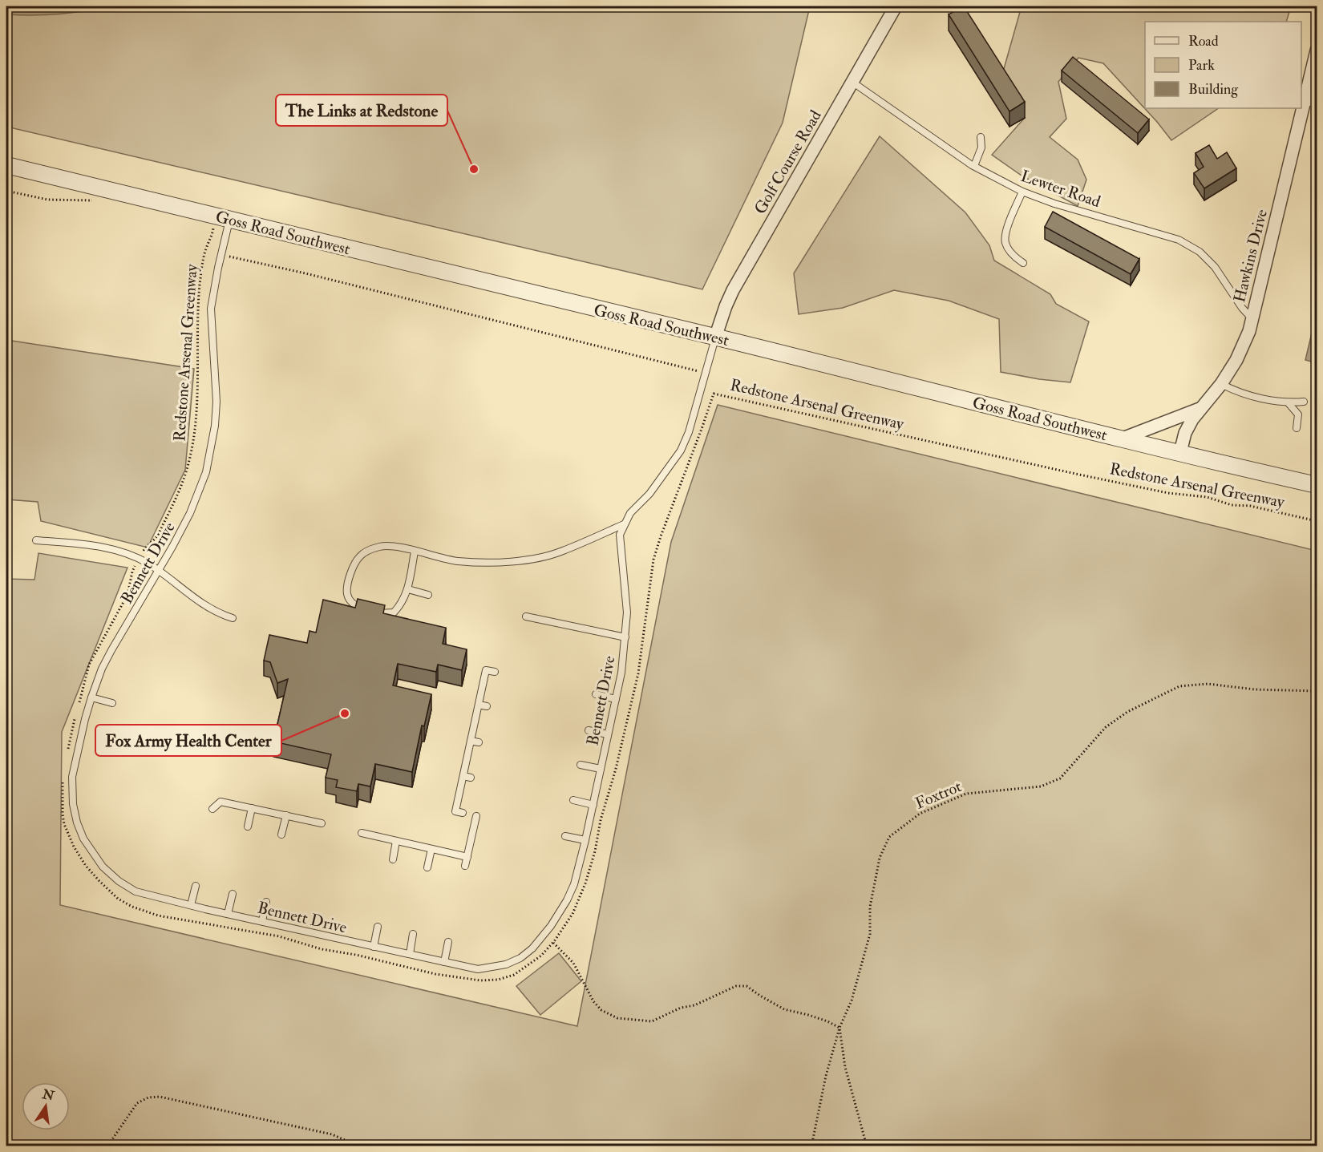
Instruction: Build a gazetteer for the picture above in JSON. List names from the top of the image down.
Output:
{
  "streets": {
    "street": ["Golf Course Road", "Goss Road Southwest", "Hawkins Drive"],
    "lane": ["Lewter Road", "Bennett Drive"],
    "path": ["Redstone Arsenal Greenway", "Foxtrot"]
  },
  "crossings": [
    ["Golf Course Road", "Lewter Road"],
    ["Golf Course Road", "Goss Road Southwest"],
    ["Golf Course Road", "Bennett Drive"],
    ["Lewter Road", "Hawkins Drive"],
    ["Goss Road Southwest", "Hawkins Drive"],
    ["Goss Road Southwest", "Bennett Drive"]
  ],
  "places": ["The Links at Redstone", "Fox Army Health Center"],
  "legend": ["Road", "Park", "Building"],
  "north": "top"
}
